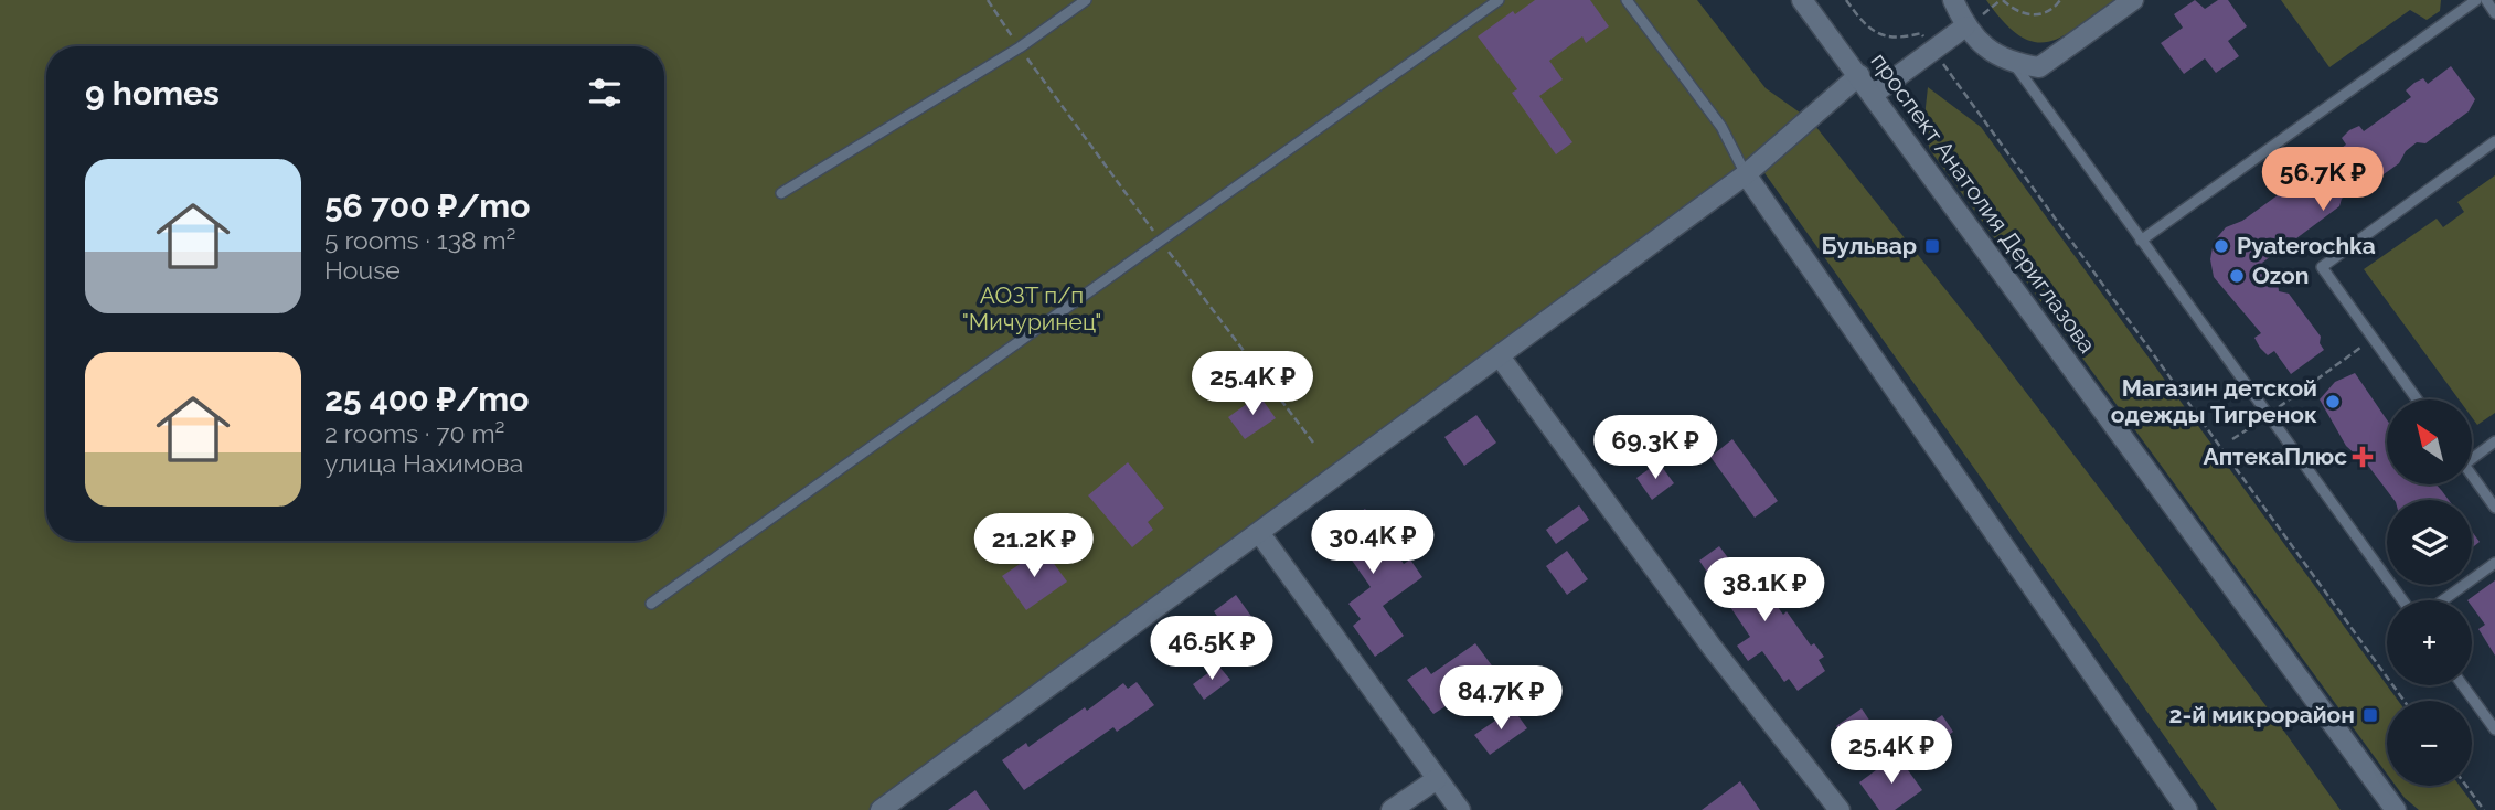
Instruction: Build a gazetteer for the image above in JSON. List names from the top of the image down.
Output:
{
  "streets": {
    "street": ["проспект Анатолия Дериглазова"]
  },
  "parks": ["АОЗТ п/п \"Мичуринец\""],
  "places": {
    "transit": ["Бульвар", "2-й микрорайон"],
    "other": ["Pyaterochka", "Ozon", "Магазин детской одежды Тигренок"],
    "health": ["АптекаПлюс"]
  },
  "north": "top left",
  "page": {
    "heading": "9 homes",
    "list": [
      {
        "name": "56 700 ₽/mo",
        "note": "5 rooms · 138 m² · House"
      },
      {
        "name": "25 400 ₽/mo",
        "note": "2 rooms · 70 m² · улица Нахимова"
      }
    ],
    "price": [
      "56.7K ₽",
      "25.4K ₽",
      "69.3K ₽",
      "30.4K ₽",
      "21.2K ₽",
      "38.1K ₽",
      "46.5K ₽",
      "84.7K ₽",
      "25.4K ₽"
    ],
    "map_buttons": ["+", "−"]
  }
}
